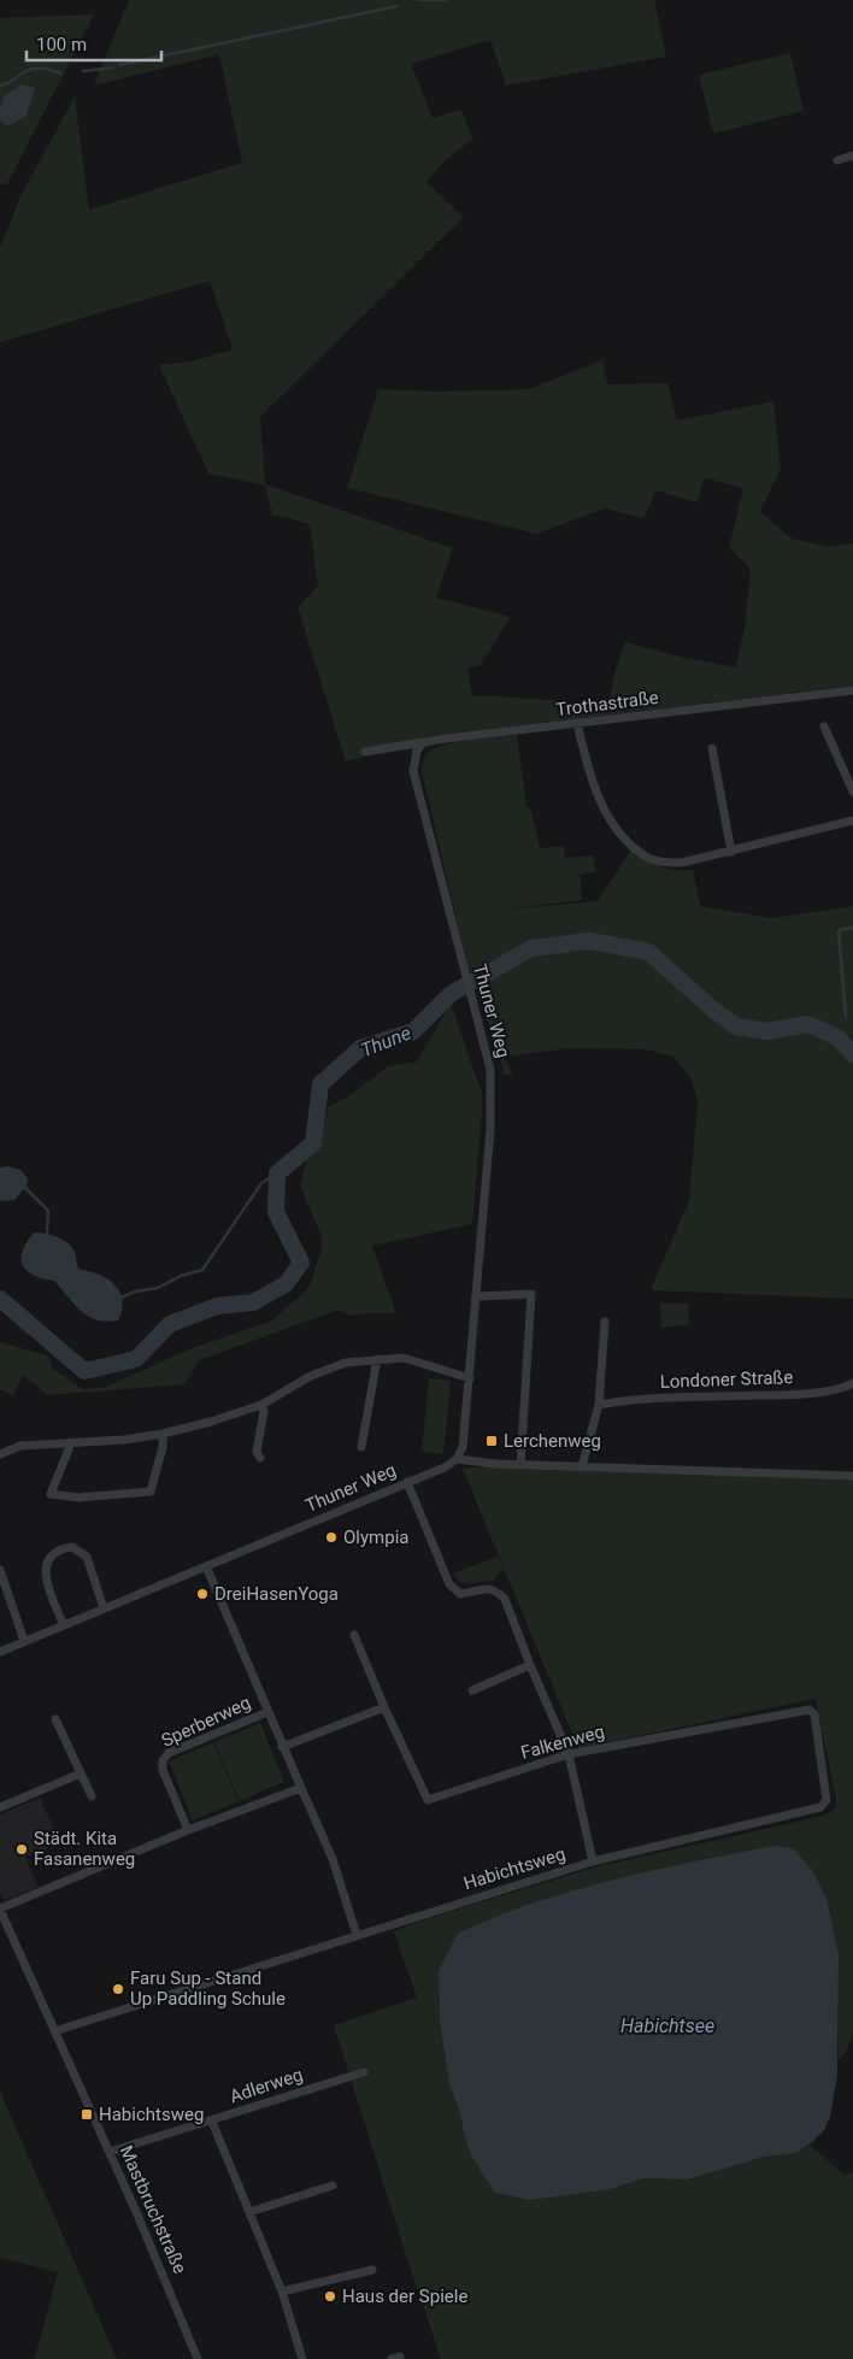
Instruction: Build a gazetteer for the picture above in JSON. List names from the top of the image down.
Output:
{
  "streets": {
    "street": [
      "Trothastraße",
      "Thuner Weg",
      "Londoner Straße",
      "Sperberweg",
      "Falkenweg",
      "Habichtsweg",
      "Adlerweg",
      "Mastbruchstraße"
    ]
  },
  "crossings": [
    ["Trothastraße", "Thuner Weg"],
    ["Thuner Weg", "Sperberweg"],
    ["Sperberweg", "Habichtsweg"],
    ["Falkenweg", "Habichtsweg"],
    ["Habichtsweg", "Mastbruchstraße"],
    ["Adlerweg", "Mastbruchstraße"]
  ],
  "water": ["Thune", "Habichtsee"],
  "places": {
    "transit": ["Lerchenweg", "Habichtsweg"],
    "other": [
      "Olympia",
      "DreiHasenYoga",
      "Städt. Kita Fasanenweg",
      "Faru Sup - Stand Up Paddling Schule",
      "Haus der Spiele"
    ]
  },
  "scale_bar": "100 m"
}
